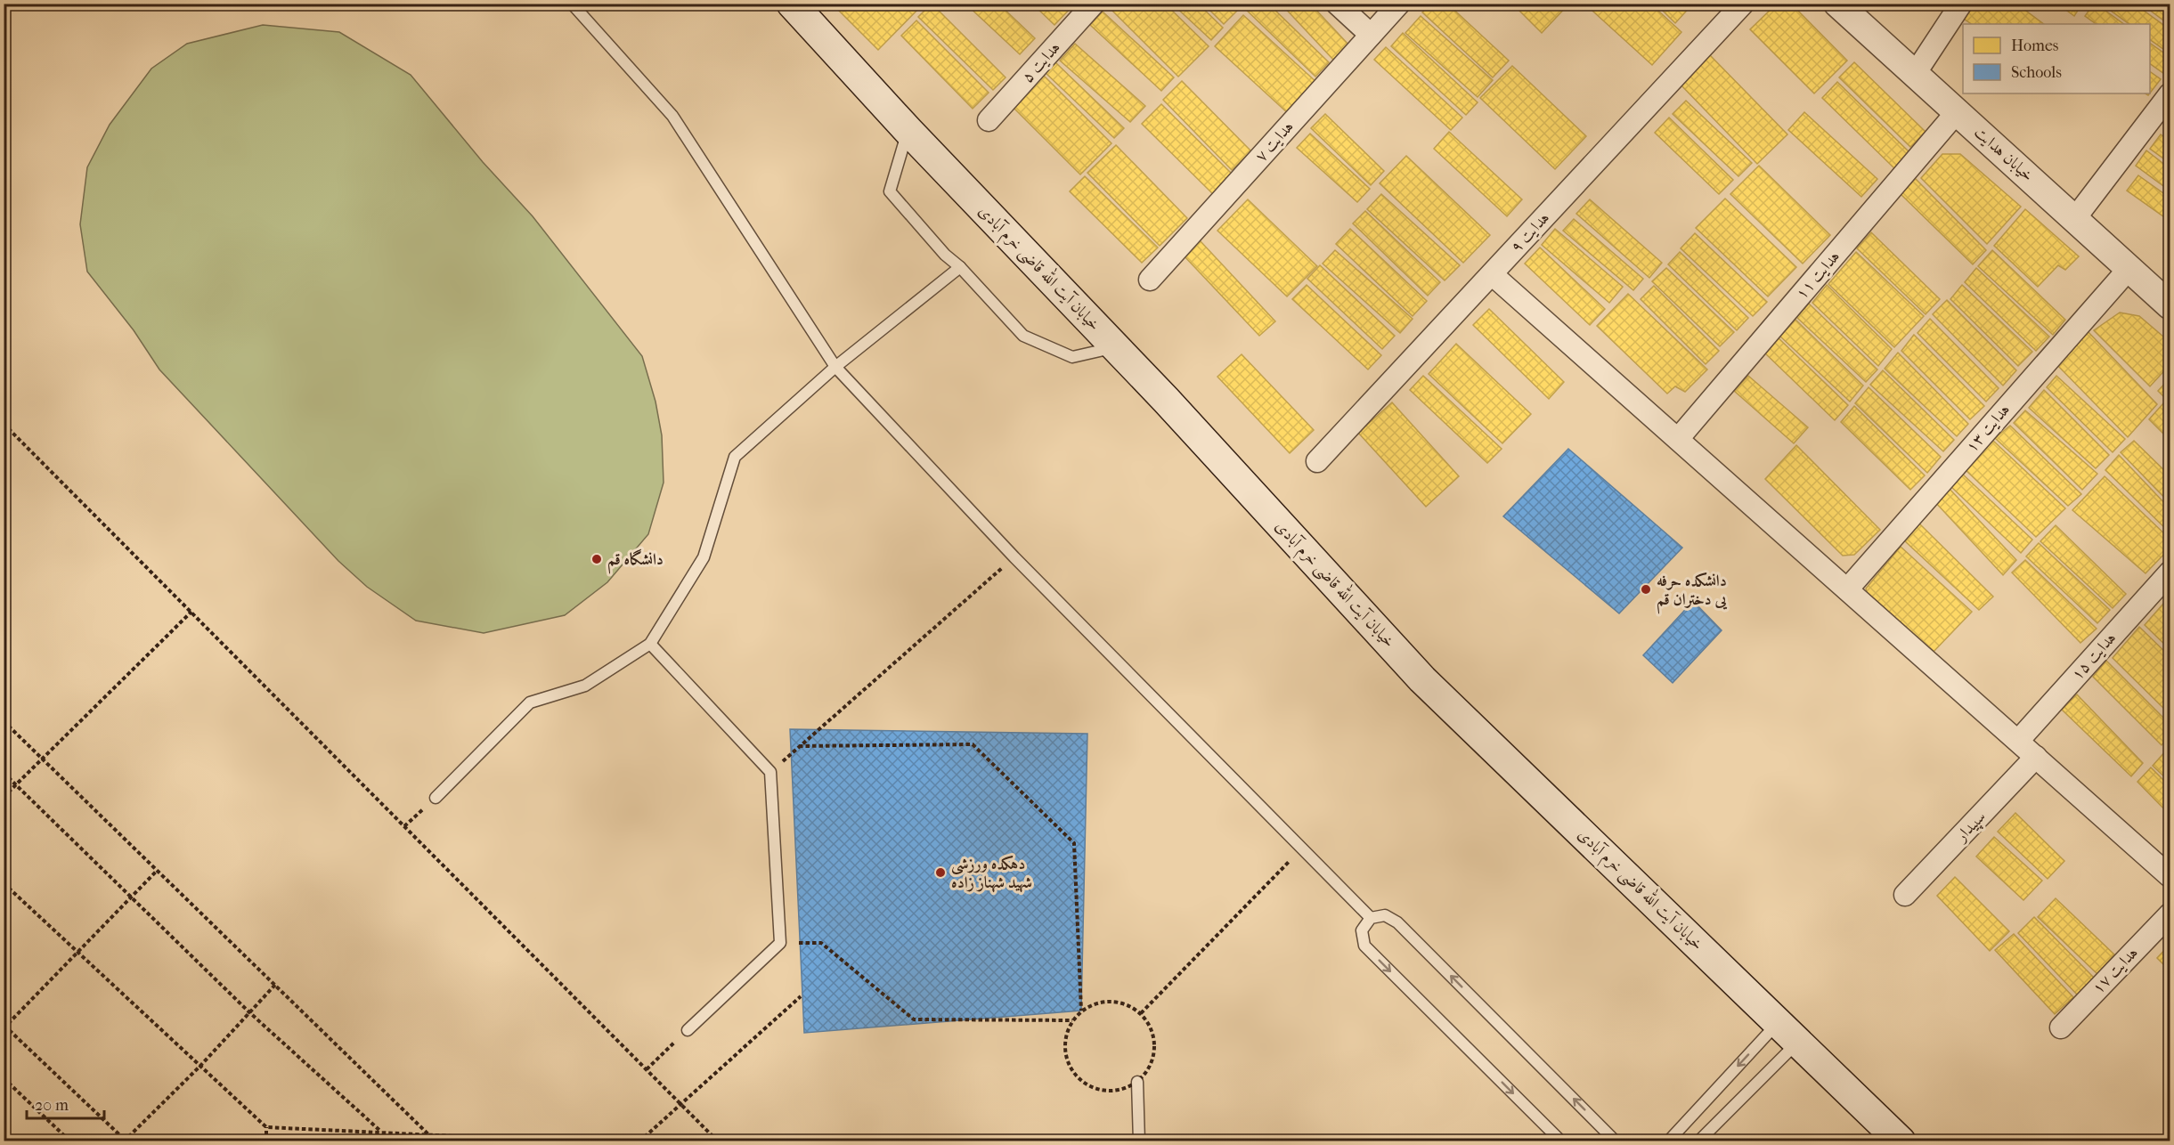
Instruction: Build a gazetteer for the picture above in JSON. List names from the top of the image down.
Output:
{
  "streets": {
    "main road": ["خیابان آیت الله قاضی خرم آبادی"],
    "street": [
      "هدایت ۵",
      "هدایت ۷",
      "خیابان هدایت",
      "هدایت ۹",
      "هدایت ۱۱",
      "هدایت ۱۳",
      "هدایت ۱۵",
      "سپیدار",
      "هدایت ۱۷"
    ]
  },
  "crossings": [
    ["خیابان هدایت", "هدایت ۱۱"],
    ["خیابان هدایت", "هدایت ۱۳"]
  ],
  "places": ["دانشگاه قم", "دانشکده حرفه یی دختران قم", "دهکده ورزشی شهید شهناز زاده"],
  "legend": ["Homes", "Schools"],
  "scale_bar": "20 m"
}
